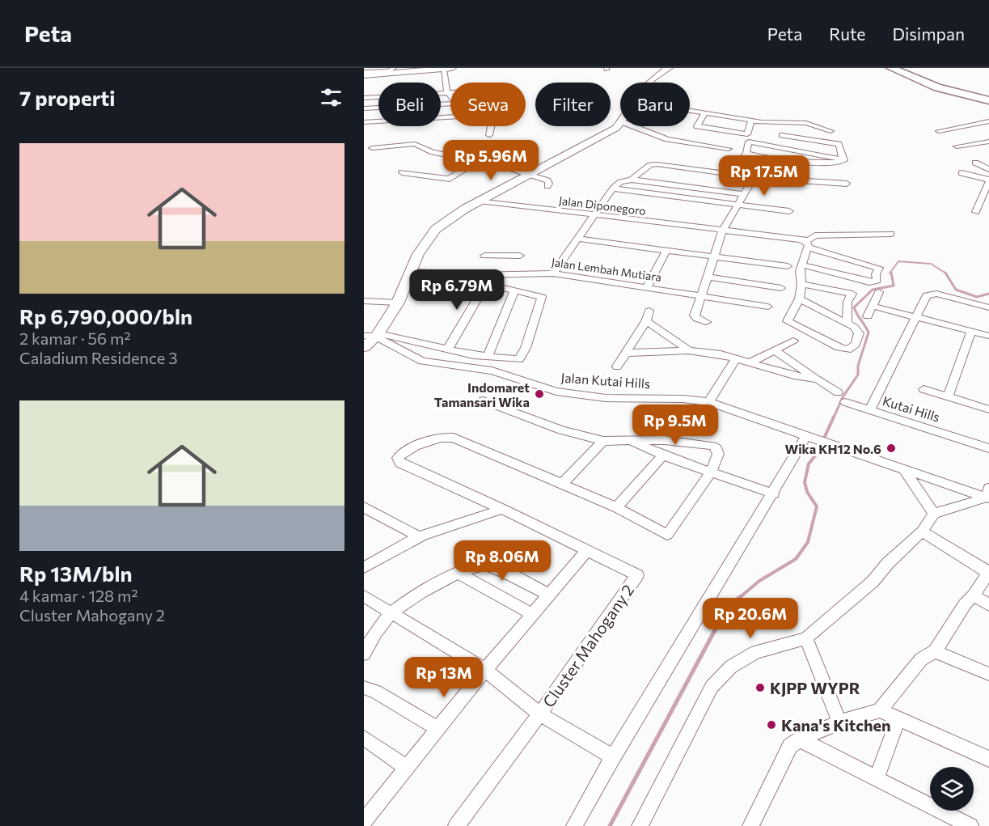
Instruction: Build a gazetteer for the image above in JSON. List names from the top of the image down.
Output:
{
  "streets": {
    "street": [
      "Jalan Diponegoro",
      "Jalan Lembah Mutiara",
      "Jalan Kutai Hills",
      "Kutai Hills",
      "Cluster Mahogany 2"
    ]
  },
  "places": [
    "Indomaret Tamansari Wika",
    "Wika KH12 No.6",
    "KJPP WYPR",
    "Kana's Kitchen"
  ],
  "page": {
    "header": "Peta",
    "nav": ["Peta", "Rute", "Disimpan"],
    "heading": "7 properti",
    "chip": [
      "Beli",
      "Sewa",
      "Filter",
      "Baru"
    ],
    "list": [
      {
        "name": "Rp 6,790,000/bln",
        "note": "2 kamar · 56 m² · Caladium Residence 3"
      },
      {
        "name": "Rp 13M/bln",
        "note": "4 kamar · 128 m² · Cluster Mahogany 2"
      }
    ],
    "price": [
      "Rp 5.96M",
      "Rp 17.5M",
      "Rp 6.79M",
      "Rp 9.5M",
      "Rp 8.06M",
      "Rp 20.6M",
      "Rp 13M"
    ]
  }
}
